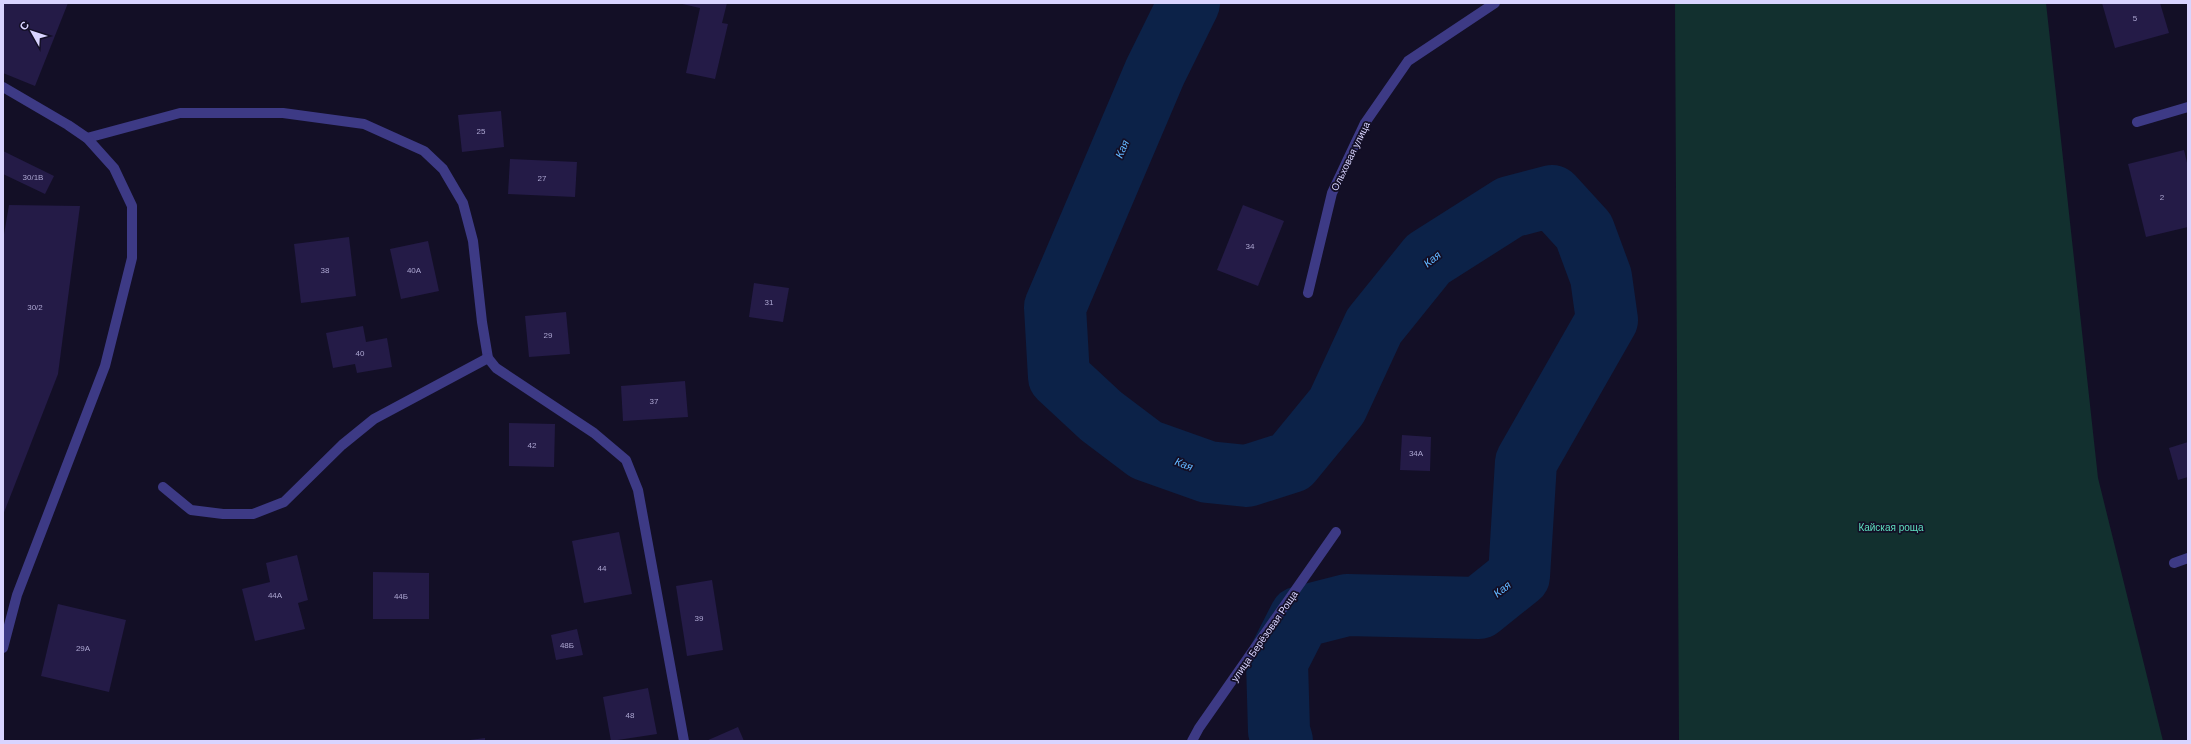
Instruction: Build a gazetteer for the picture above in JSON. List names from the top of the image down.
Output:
{
  "streets": {
    "street": ["Ольховая улица", "улица Берёзовая Роща"]
  },
  "water": ["Кая"],
  "parks": ["Кайская роща"],
  "house_numbers": [
    "5",
    "25",
    "30/1В",
    "27",
    "2",
    "34",
    "38",
    "40А",
    "31",
    "30/2",
    "29",
    "40",
    "37",
    "42",
    "34А",
    "44",
    "44А",
    "44Б",
    "39",
    "48Б",
    "29А",
    "48"
  ],
  "north": "top left"
}
